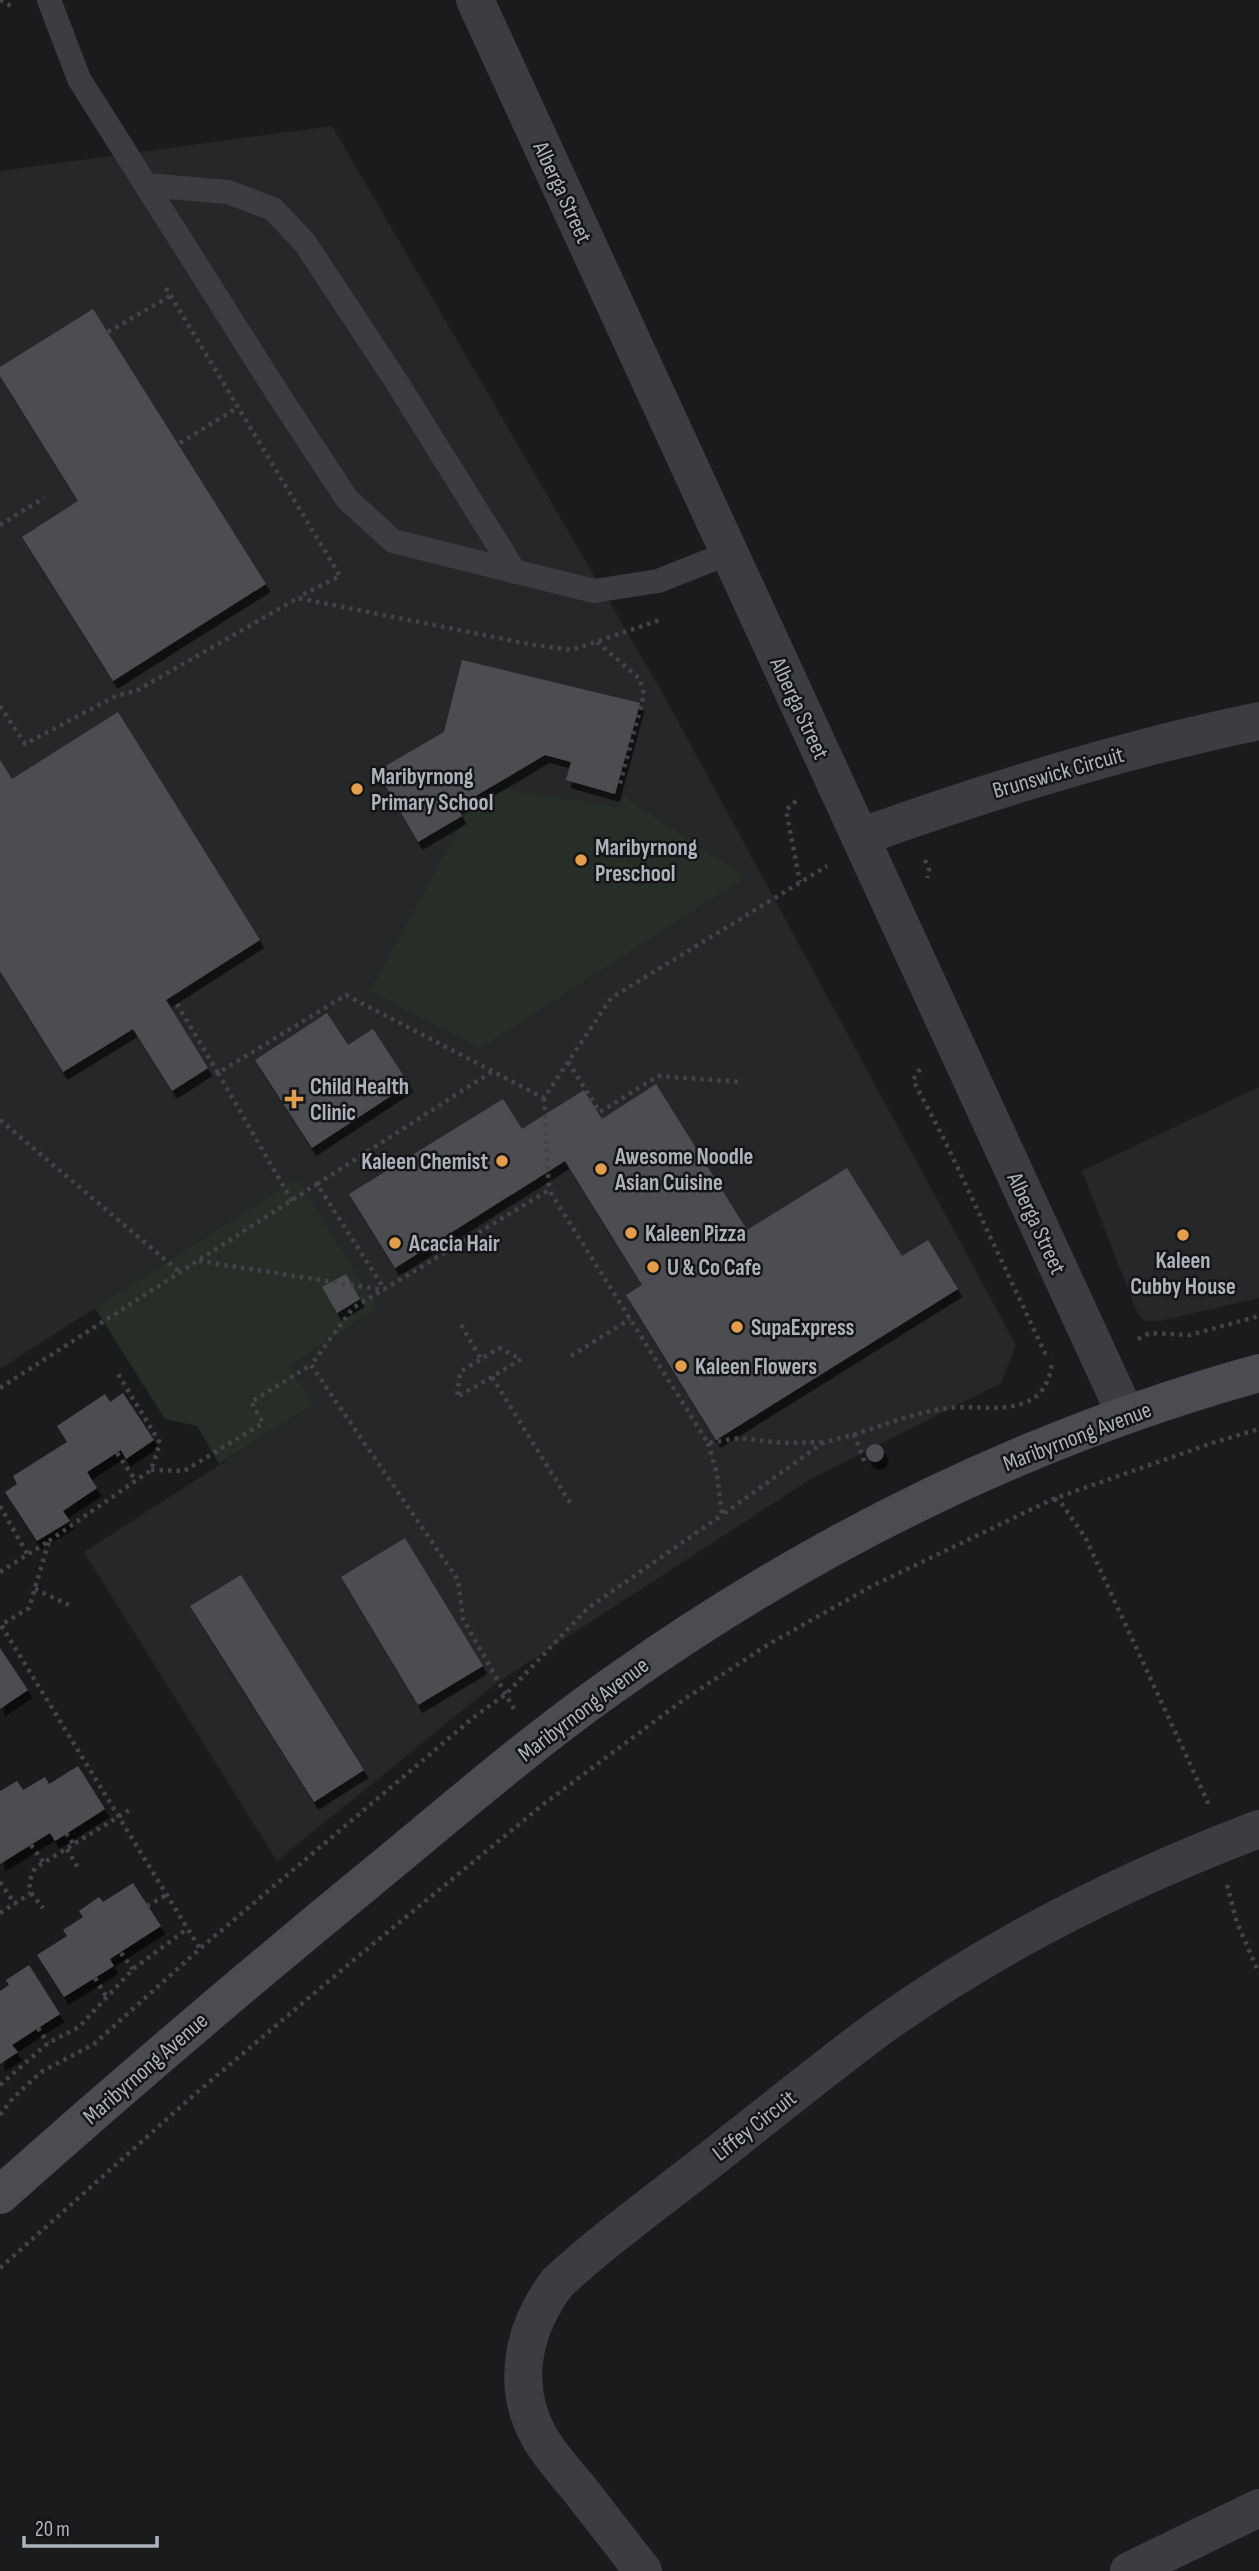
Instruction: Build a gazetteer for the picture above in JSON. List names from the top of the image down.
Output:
{
  "streets": {
    "street": [
      "Alberga Street",
      "Brunswick Circuit",
      "Maribyrnong Avenue",
      "Liffey Circuit"
    ]
  },
  "crossings": [
    ["Alberga Street", "Brunswick Circuit"],
    ["Alberga Street", "Maribyrnong Avenue"]
  ],
  "places": {
    "other": [
      "Maribyrnong Primary School",
      "Maribyrnong Preschool",
      "Kaleen Chemist",
      "Awesome Noodle Asian Cuisine",
      "Kaleen Pizza",
      "Kaleen Cubby House",
      "Acacia Hair",
      "U & Co Cafe",
      "SupaExpress",
      "Kaleen Flowers"
    ],
    "health": ["Child Health Clinic"]
  },
  "scale_bar": "20 m"
}
